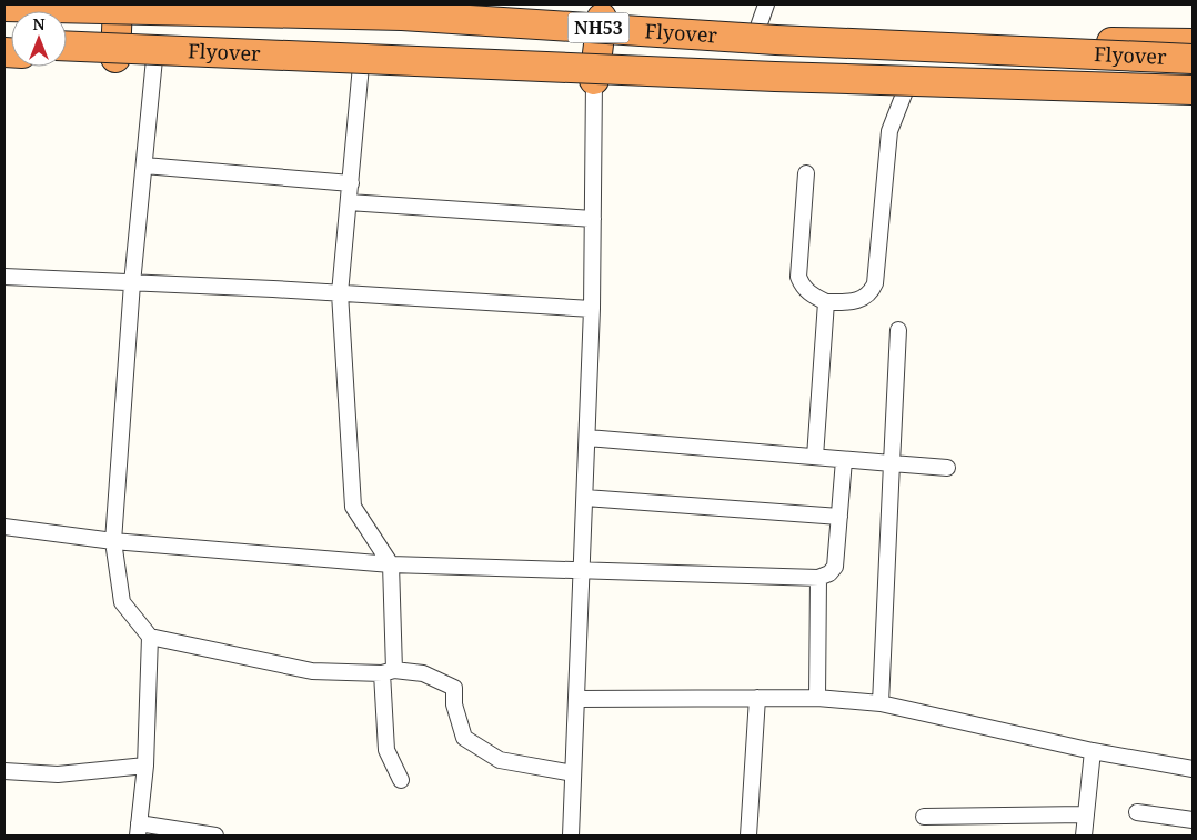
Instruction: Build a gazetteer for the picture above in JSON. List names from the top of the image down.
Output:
{
  "streets": {
    "highway": ["NH53", "Flyover"]
  },
  "north": "top"
}
